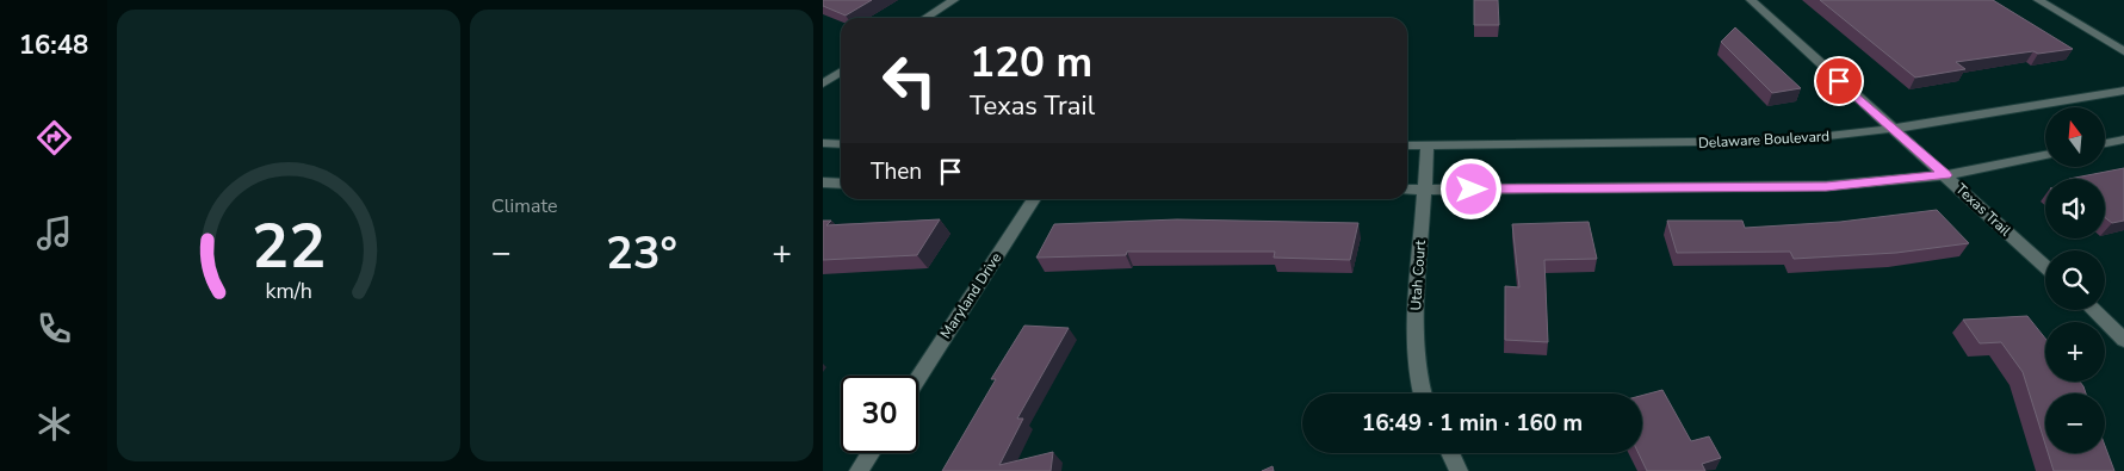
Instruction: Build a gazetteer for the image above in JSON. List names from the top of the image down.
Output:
{
  "streets": {
    "street": [
      "Delaware Boulevard",
      "Texas Trail",
      "Utah Court",
      "Maryland Drive"
    ]
  },
  "crossings": [
    ["Delaware Boulevard", "Texas Trail"],
    ["Delaware Boulevard", "Utah Court"]
  ],
  "north": "top",
  "page": {
    "tabs": "16:48",
    "tile": "Climate",
    "turn": ["120 m", "Texas Trail"],
    "map_buttons": ["+", "−"],
    "then": "Then",
    "heat": ["−", "23°", "+"],
    "limit": "30",
    "trip": "16:49 · 1 min · 160 m",
    "gauge": ["22", "km/h"]
  }
}
